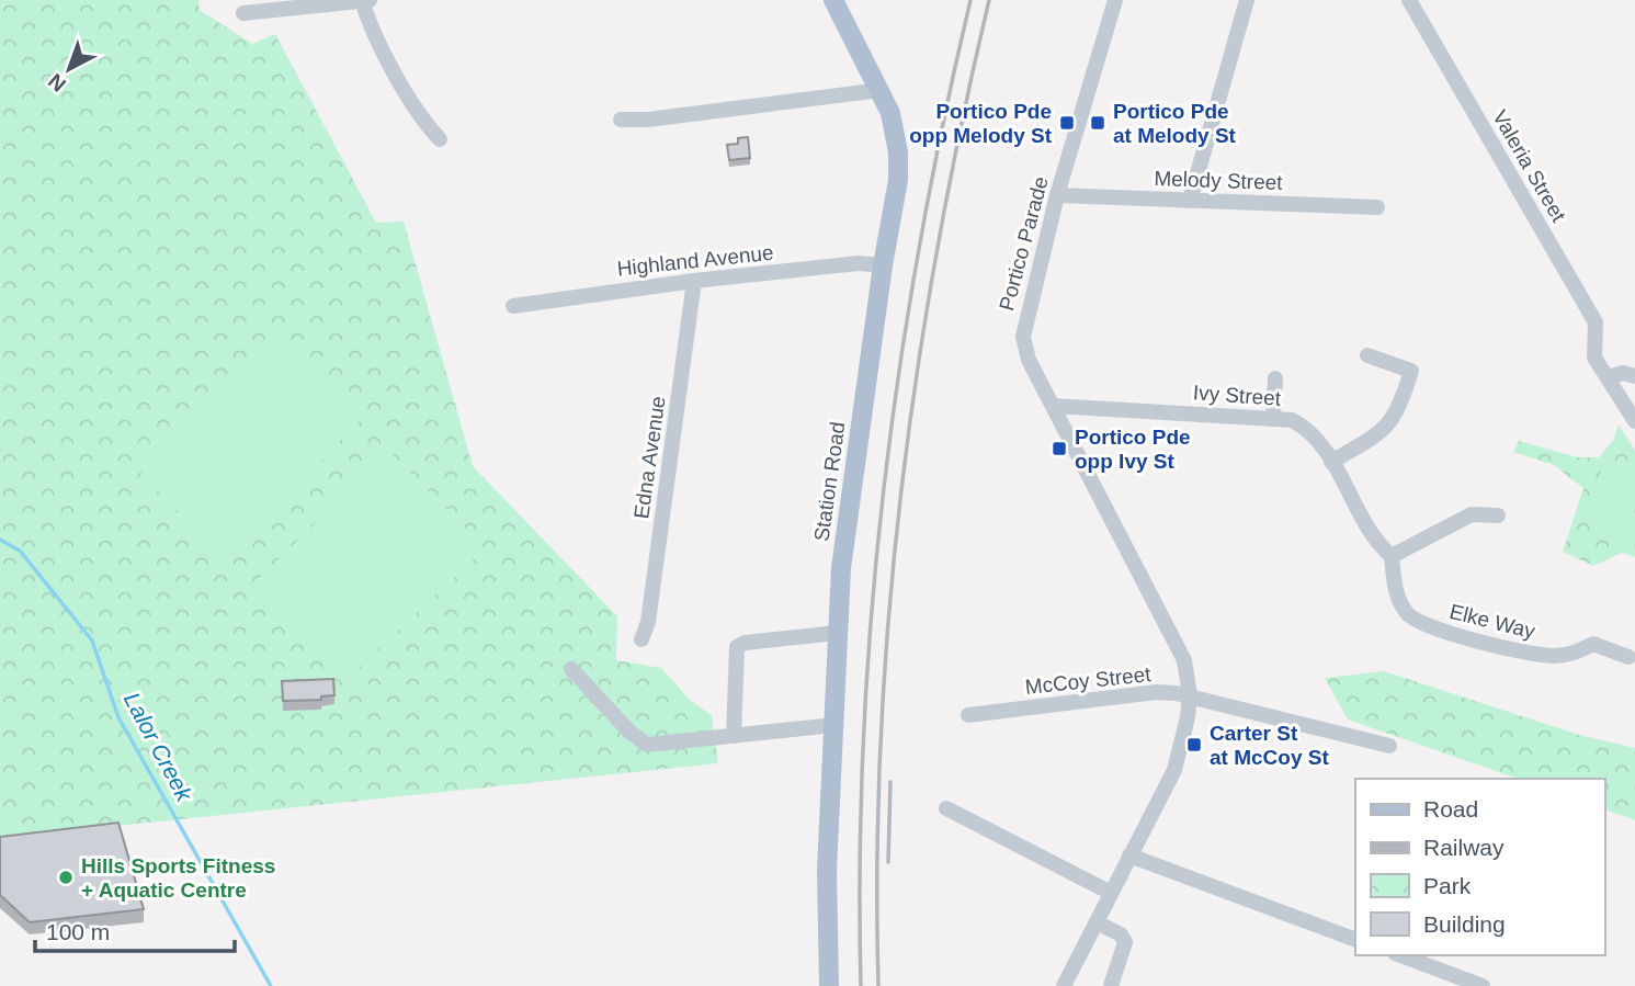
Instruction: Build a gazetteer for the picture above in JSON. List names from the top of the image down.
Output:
{
  "streets": {
    "main road": ["Station Road"],
    "street": [
      "Valeria Street",
      "Melody Street",
      "Portico Parade",
      "Highland Avenue",
      "Ivy Street",
      "Edna Avenue",
      "Elke Way",
      "McCoy Street"
    ]
  },
  "crossings": [
    ["Melody Street", "Portico Parade"],
    ["Portico Parade", "Ivy Street"],
    ["Portico Parade", "McCoy Street"],
    ["Highland Avenue", "Edna Avenue"],
    ["Highland Avenue", "Station Road"],
    ["Ivy Street", "Elke Way"]
  ],
  "water": ["Lalor Creek"],
  "places": {
    "transit": [
      "Portico Pde opp Melody St",
      "Portico Pde at Melody St",
      "Portico Pde opp Ivy St",
      "Carter St at McCoy St"
    ],
    "other": ["Hills Sports Fitness + Aquatic Centre"]
  },
  "legend": [
    "Road",
    "Railway",
    "Park",
    "Building"
  ],
  "scale_bar": "100 m",
  "north": "bottom left"
}
